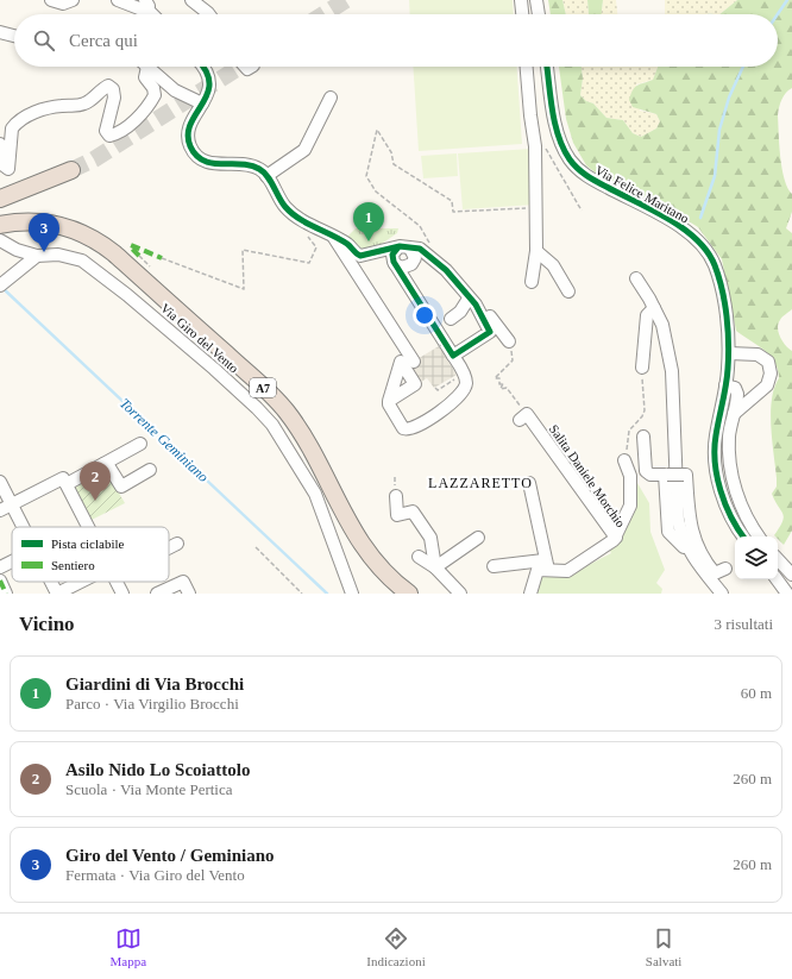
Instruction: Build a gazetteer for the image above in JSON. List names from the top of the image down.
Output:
{
  "streets": {
    "highway": ["A7"],
    "street": ["Via Felice Maritano", "Via Giro del Vento", "Salita Daniele Morchio"]
  },
  "districts": ["LAZZARETTO"],
  "water": ["Torrente Geminiano"],
  "legend": ["Pista ciclabile", "Sentiero"],
  "page": {
    "search": "Cerca qui",
    "pins": ["1", "3", "2"],
    "heading": ["Vicino", "3 risultati"],
    "list": [
      {
        "mark": "1",
        "name": "Giardini di Via Brocchi",
        "note": "Parco · Via Virgilio Brocchi",
        "value": "60 m"
      },
      {
        "mark": "2",
        "name": "Asilo Nido Lo Scoiattolo",
        "note": "Scuola · Via Monte Pertica",
        "value": "260 m"
      },
      {
        "mark": "3",
        "name": "Giro del Vento / Geminiano",
        "note": "Fermata · Via Giro del Vento",
        "value": "260 m"
      }
    ],
    "nav": ["Mappa", "Indicazioni", "Salvati"]
  }
}
